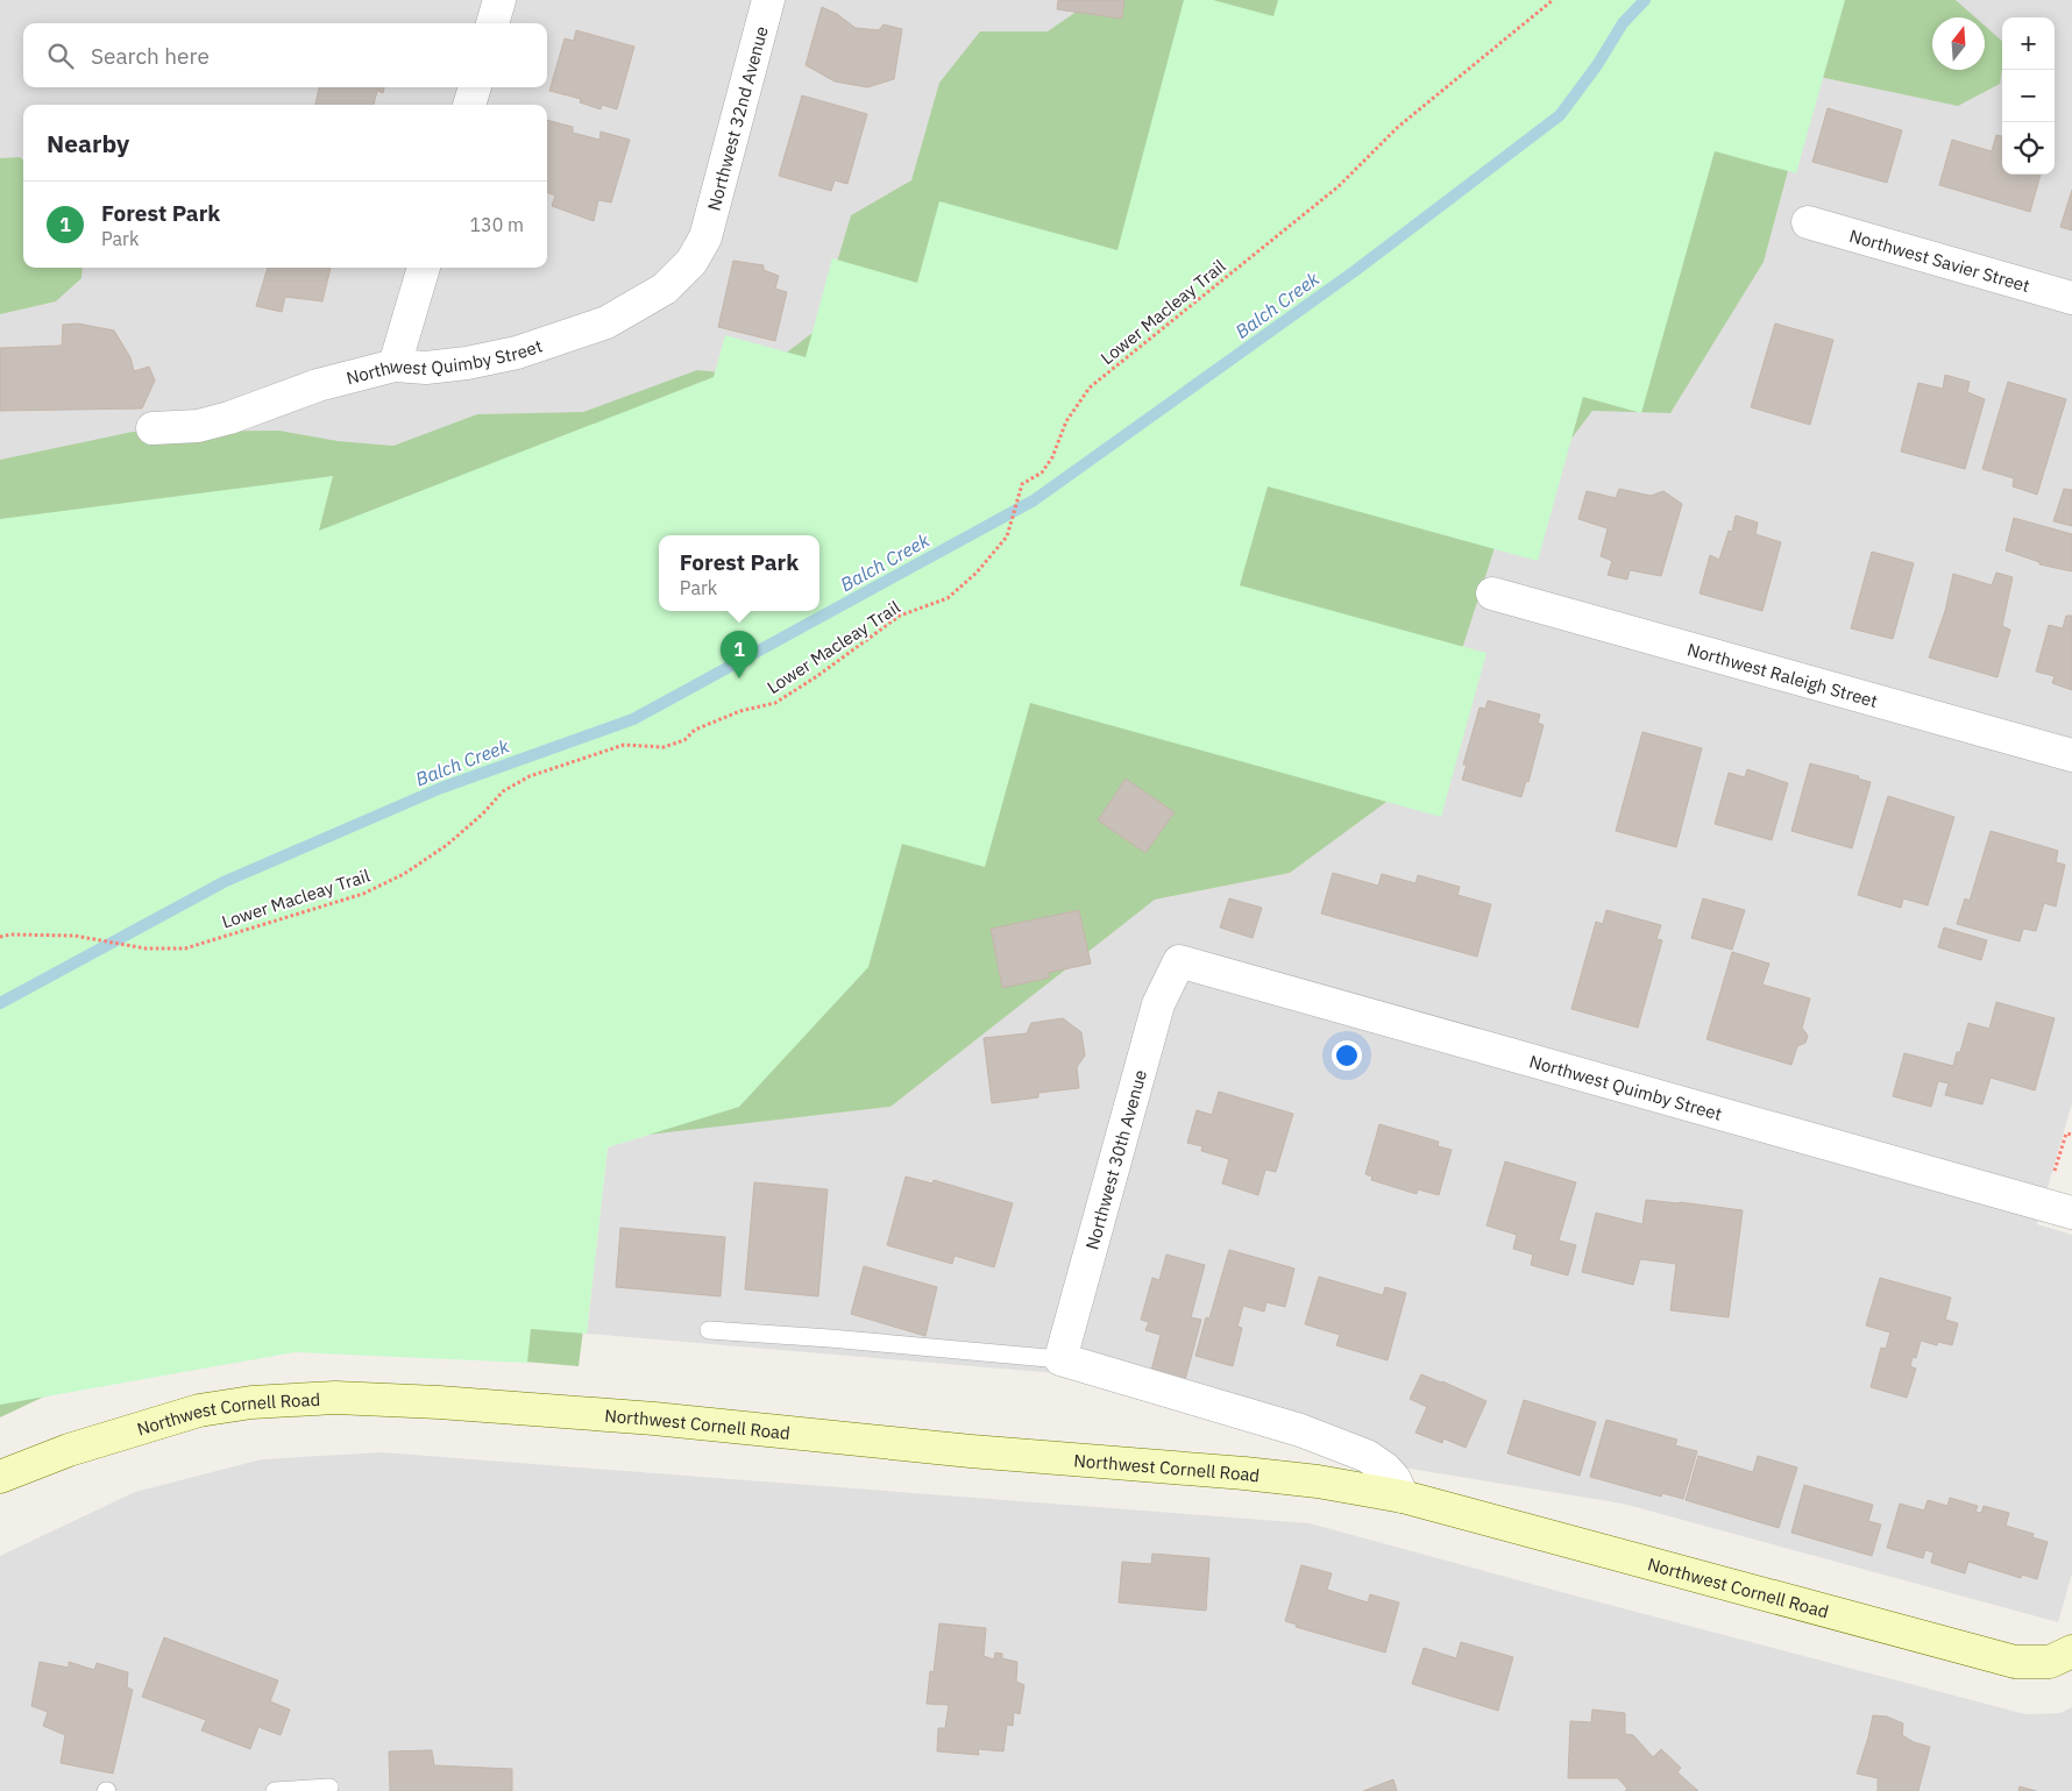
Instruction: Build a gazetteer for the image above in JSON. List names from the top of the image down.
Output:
{
  "streets": {
    "main road": ["Northwest Cornell Road"],
    "street": [
      "Northwest 32nd Avenue",
      "Northwest Savier Street",
      "Northwest Quimby Street",
      "Northwest Raleigh Street",
      "Northwest 30th Avenue"
    ],
    "path": ["Lower Macleay Trail"]
  },
  "crossings": [
    ["Northwest 32nd Avenue", "Northwest Quimby Street"],
    ["Northwest Quimby Street", "Northwest 30th Avenue"]
  ],
  "water": ["Balch Creek"],
  "north": "top",
  "page": {
    "map_buttons": ["+", "−"],
    "search": "Search here",
    "heading": "Nearby",
    "list": [
      {
        "mark": "1",
        "name": "Forest Park",
        "note": "Park",
        "value": "130 m"
      }
    ],
    "popup": ["Forest Park", "Park"],
    "pins": "1"
  }
}
